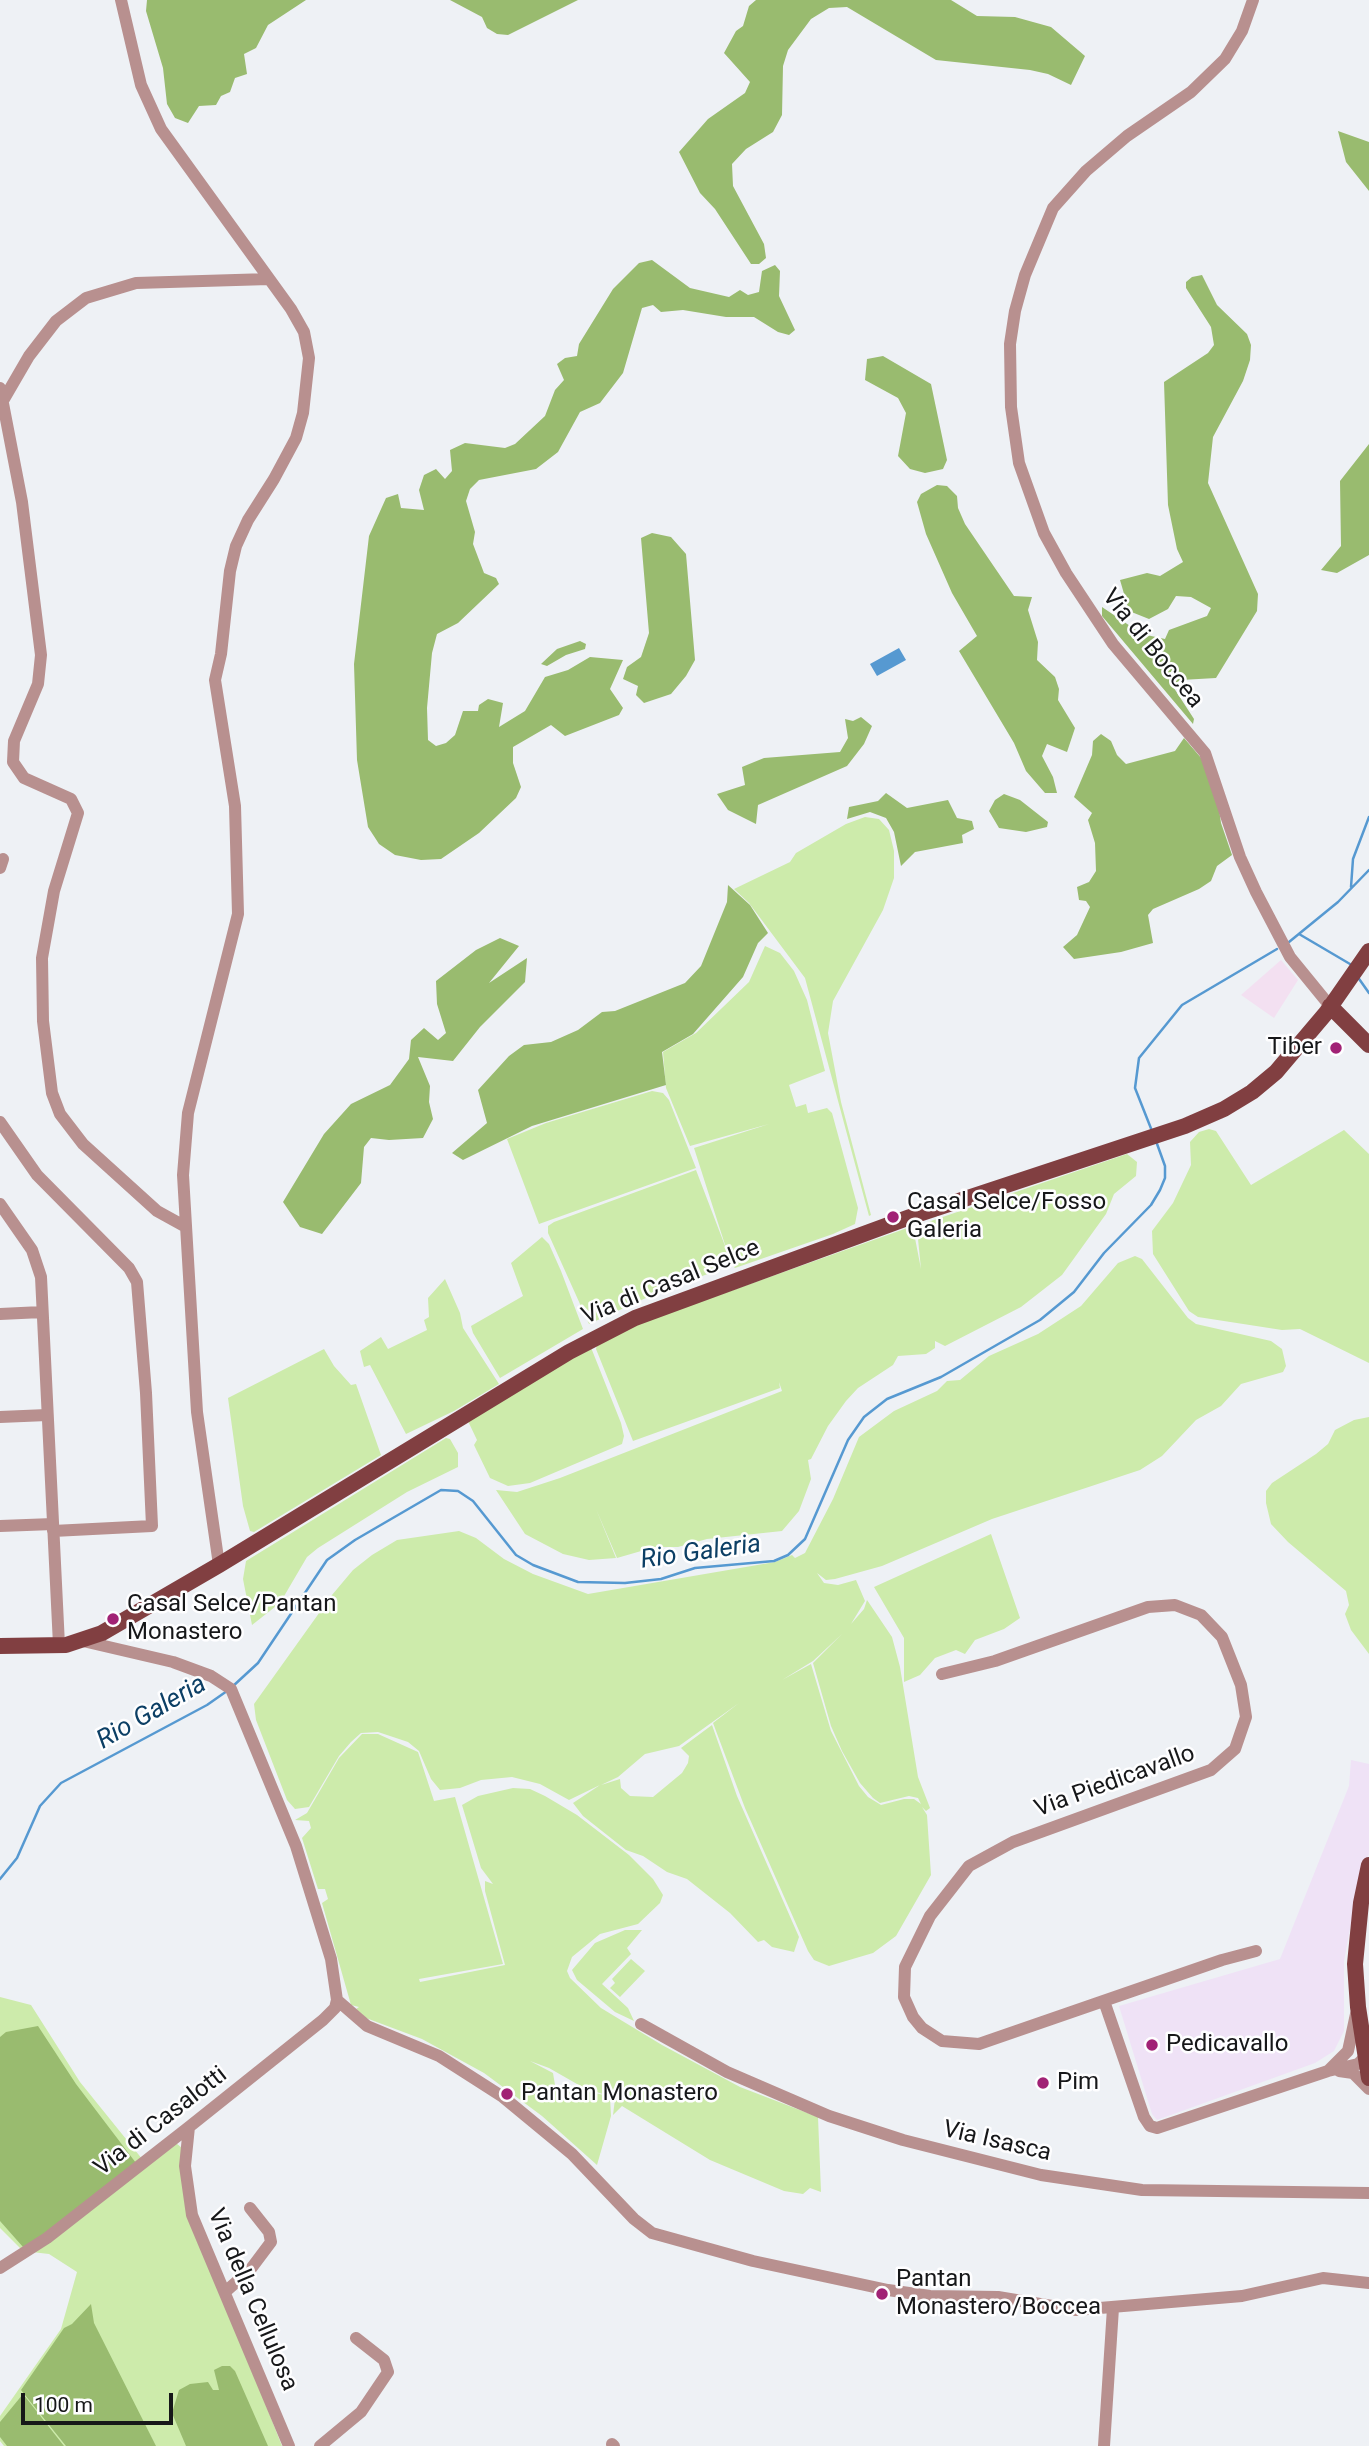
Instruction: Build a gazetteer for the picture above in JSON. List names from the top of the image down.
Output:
{
  "streets": {
    "main road": ["Via di Boccea", "Via di Casal Selce"],
    "street": [
      "Via Piedicavallo",
      "Via di Casalotti",
      "Via Isasca",
      "Via della Cellulosa"
    ]
  },
  "crossings": [
    ["Via di Boccea", "Via di Casal Selce"],
    ["Via di Casalotti", "Via della Cellulosa"]
  ],
  "water": ["Rio Galeria"],
  "places": [
    "Tiber",
    "Casal Selce/Fosso Galeria",
    "Casal Selce/Pantan Monastero",
    "Pedicavallo",
    "Pim",
    "Pantan Monastero",
    "Pantan Monastero/Boccea"
  ],
  "scale_bar": "100 m"
}
